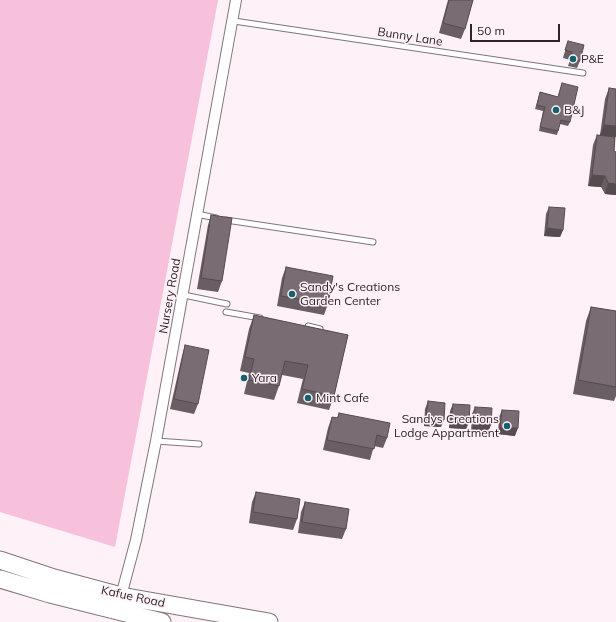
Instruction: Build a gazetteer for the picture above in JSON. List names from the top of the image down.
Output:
{
  "streets": {
    "highway": ["Kafue Road"],
    "street": ["Nursery Road"],
    "lane": ["Bunny Lane"]
  },
  "crossings": [
    ["Bunny Lane", "Nursery Road"],
    ["Nursery Road", "Kafue Road"]
  ],
  "places": [
    "P&E",
    "B&J",
    "Sandy's Creations Garden Center",
    "Yara",
    "Mint Cafe",
    "Sandys Creations Lodge Appartment"
  ],
  "scale_bar": "50 m"
}
